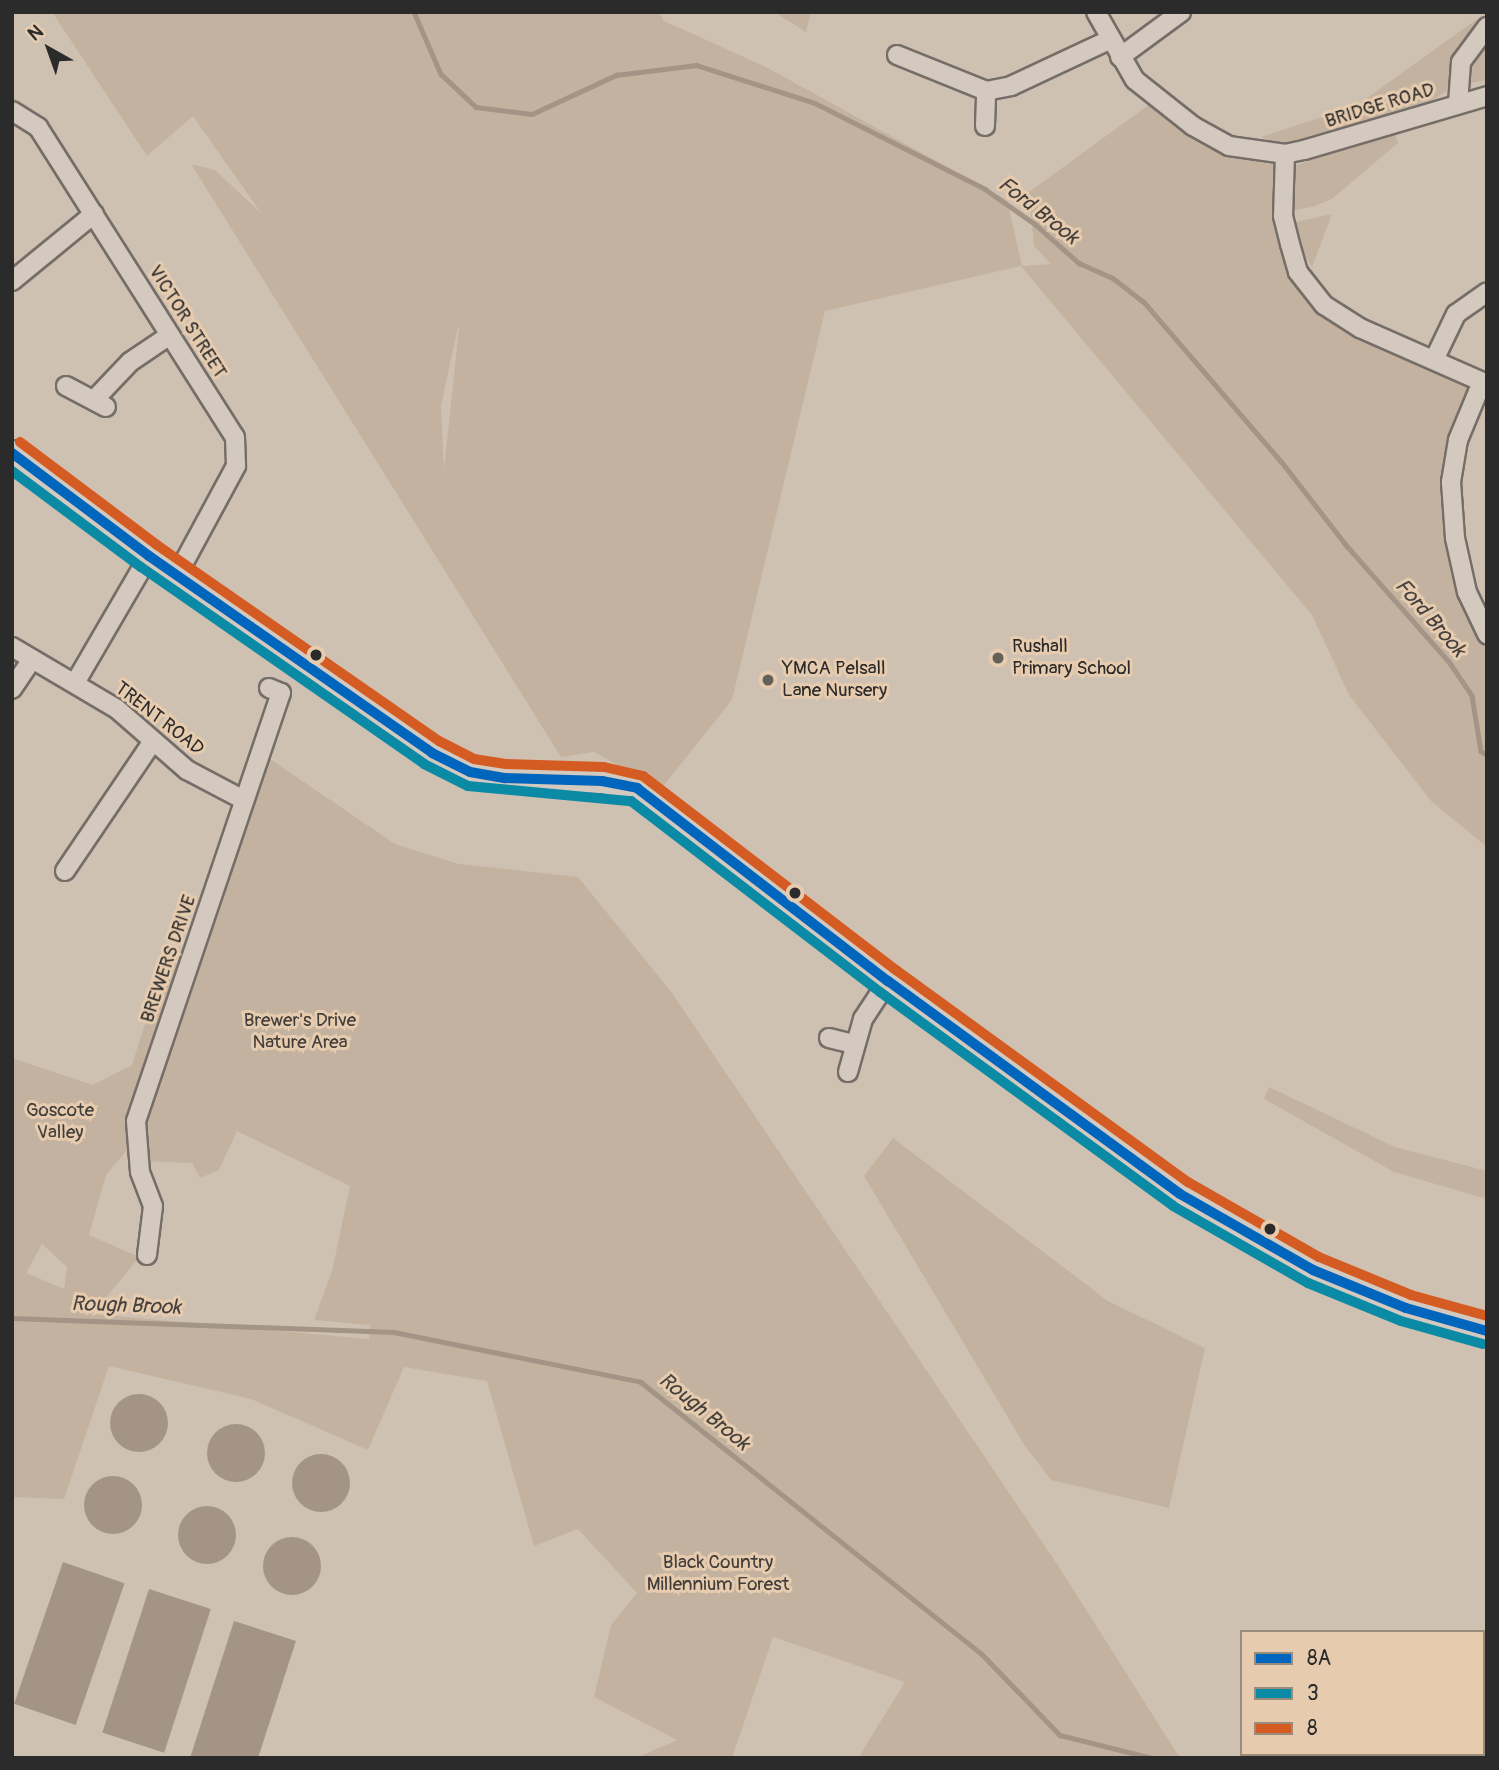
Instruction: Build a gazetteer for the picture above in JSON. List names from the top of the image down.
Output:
{
  "streets": {
    "street": [
      "BRIDGE ROAD",
      "VICTOR STREET",
      "TRENT ROAD",
      "BREWERS DRIVE"
    ]
  },
  "crossings": [
    ["TRENT ROAD", "BREWERS DRIVE"]
  ],
  "water": ["Ford Brook", "Rough Brook"],
  "parks": ["Brewer's Drive Nature Area", "Goscote Valley", "Black Country Millennium Forest"],
  "places": ["Rushall Primary School", "YMCA Pelsall Lane Nursery"],
  "lines": ["transit line 8", "transit line 8A", "transit line 3"],
  "legend": ["8A", "3", "8"],
  "north": "top left"
}
